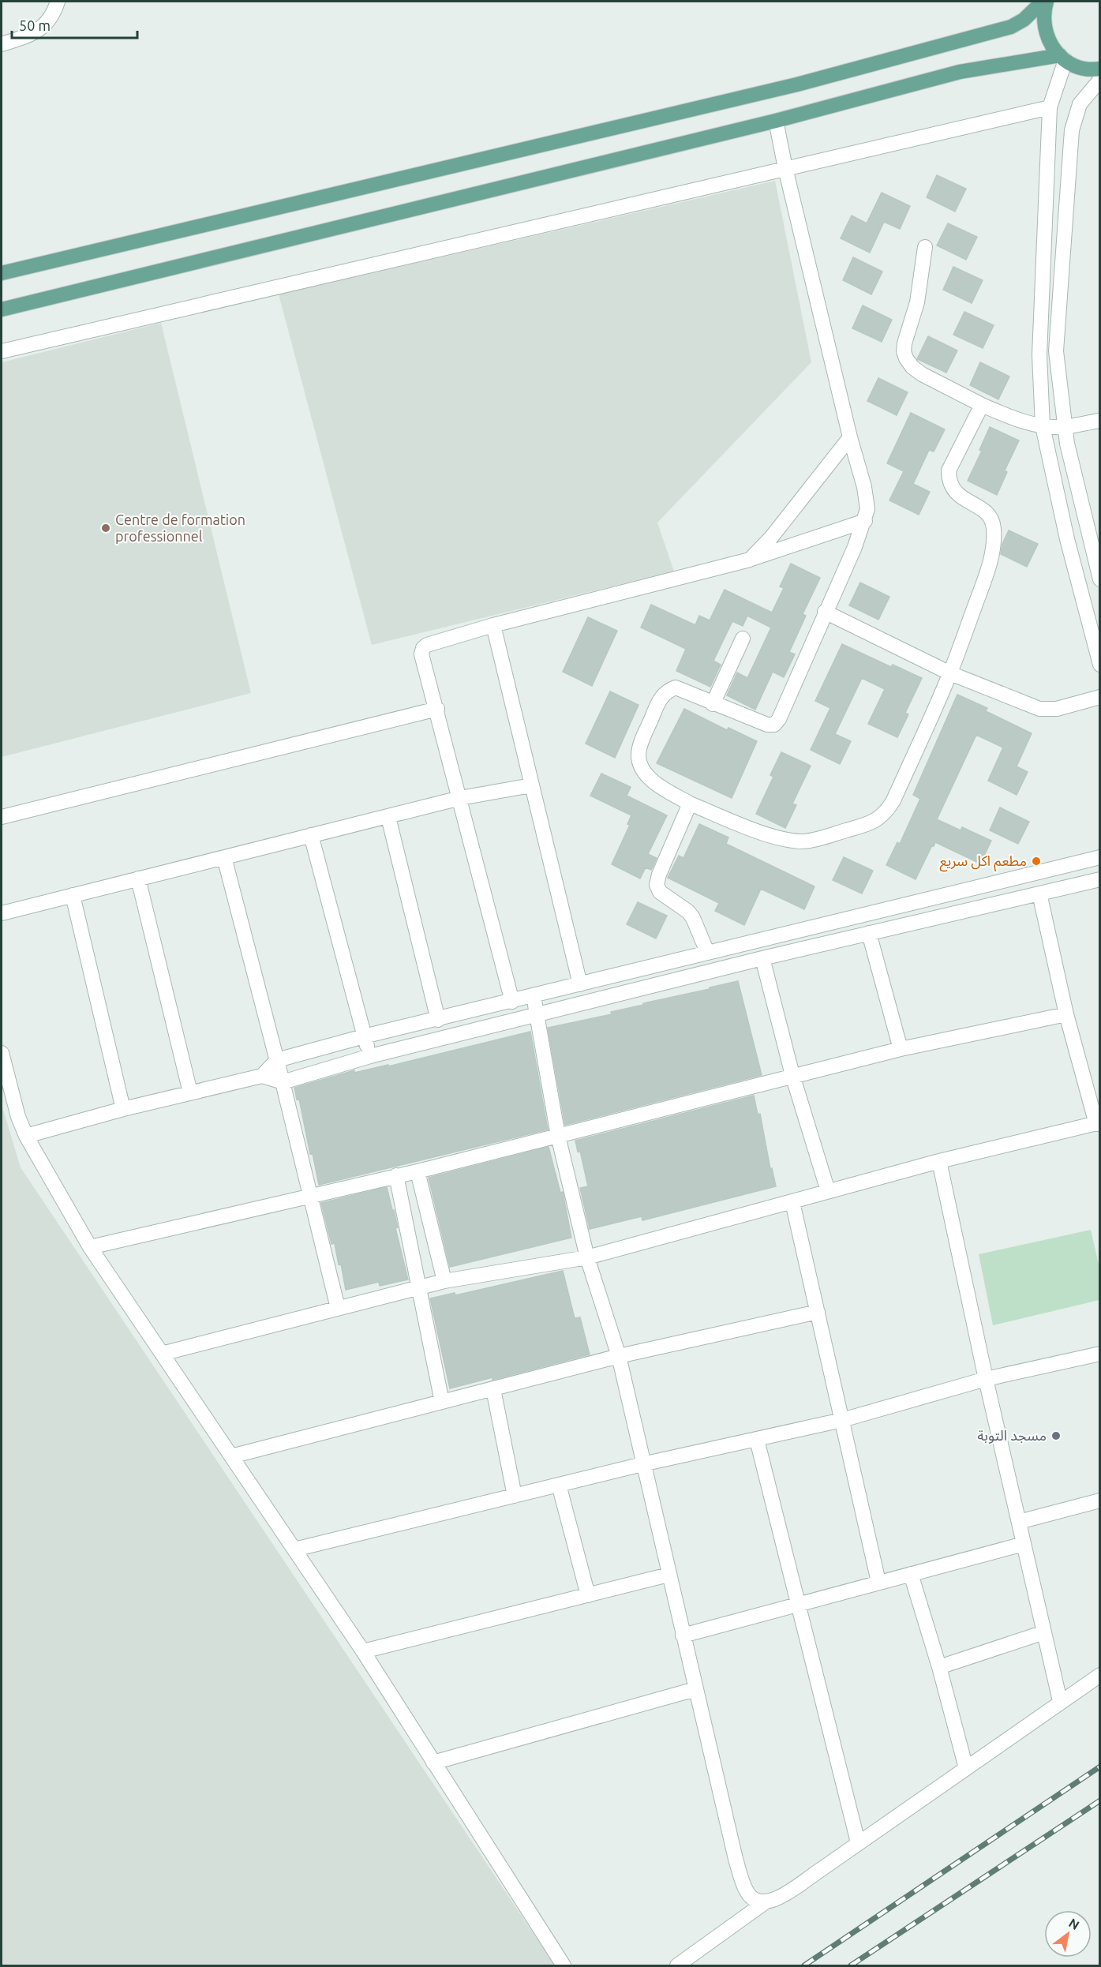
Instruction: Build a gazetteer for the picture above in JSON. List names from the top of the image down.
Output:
{
  "places": ["Centre de formation professionnel", "مطعم اكل سريع", "مسجد التوبة"],
  "scale_bar": "50 m",
  "north": "top right"
}
